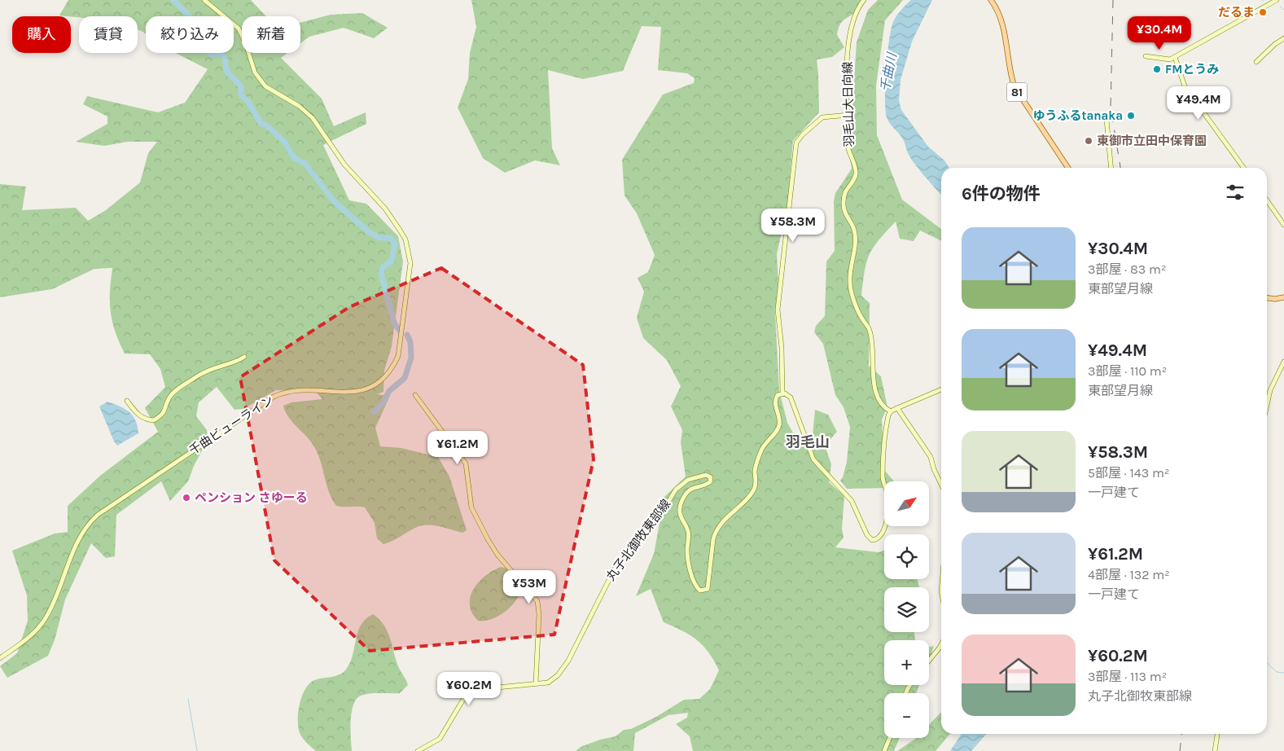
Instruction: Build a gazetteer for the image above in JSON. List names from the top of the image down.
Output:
{
  "streets": {
    "main road": [
      "81",
      "羽毛山大日向線",
      "千曲ビューライン",
      "丸子北御牧東部線"
    ]
  },
  "districts": ["羽毛山"],
  "water": ["千曲川"],
  "places": [
    "だるま",
    "FMとうみ",
    "ゆうふるtanaka",
    "東御市立田中保育園",
    "ペンション さゆーる"
  ],
  "north": "top right",
  "page": {
    "price": [
      "¥30.4M",
      "¥49.4M",
      "¥58.3M",
      "¥61.2M",
      "¥53M",
      "¥60.2M"
    ],
    "chip": [
      "購入",
      "賃貸",
      "絞り込み",
      "新着"
    ],
    "heading": "6件の物件",
    "list": [
      {
        "name": "¥30.4M",
        "note": "3部屋 · 83 m² · 東部望月線"
      },
      {
        "name": "¥49.4M",
        "note": "3部屋 · 110 m² · 東部望月線"
      },
      {
        "name": "¥58.3M",
        "note": "5部屋 · 143 m² · 一戸建て"
      },
      {
        "name": "¥61.2M",
        "note": "4部屋 · 132 m² · 一戸建て"
      },
      {
        "name": "¥60.2M",
        "note": "3部屋 · 113 m² · 丸子北御牧東部線"
      }
    ],
    "map_buttons": ["+", "−"]
  }
}
